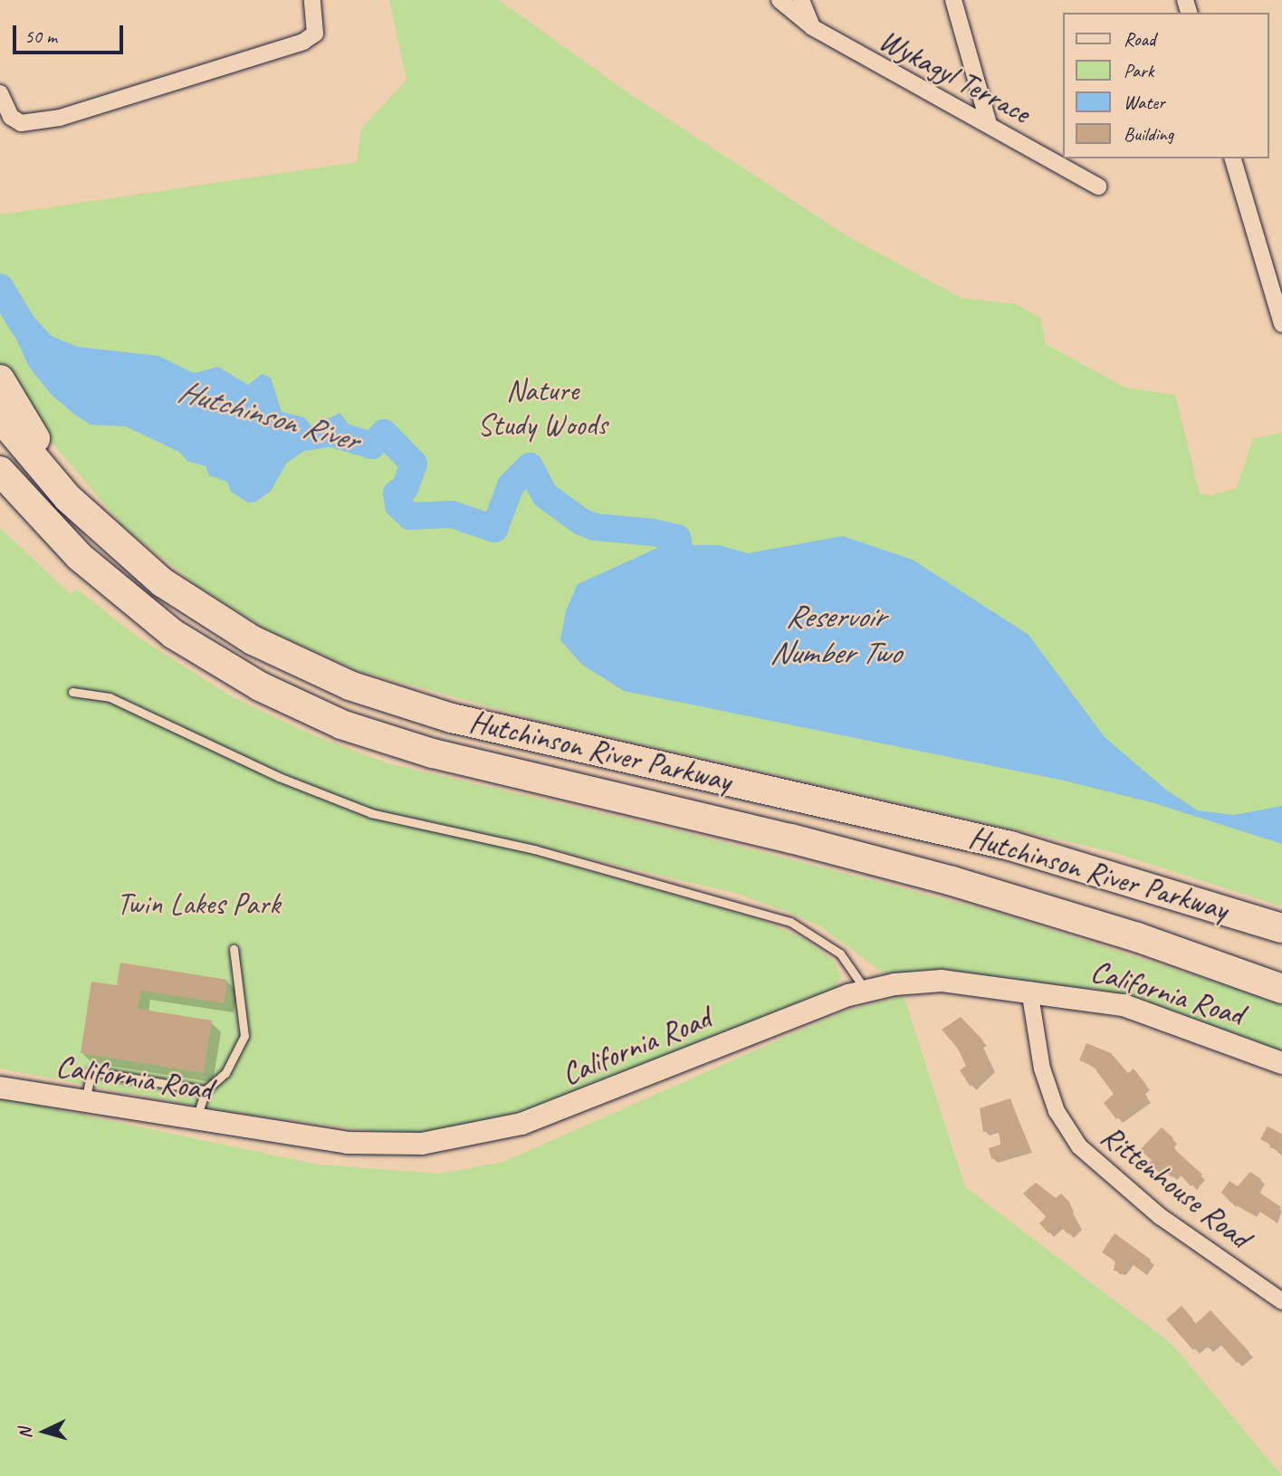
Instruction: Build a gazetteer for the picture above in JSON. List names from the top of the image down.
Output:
{
  "streets": {
    "highway": ["Hutchinson River Parkway"],
    "main road": ["California Road"],
    "street": ["Wykagyl Terrace", "Rittenhouse Road"]
  },
  "crossings": [
    ["California Road", "Rittenhouse Road"]
  ],
  "water": ["Hutchinson River", "Reservoir Number Two"],
  "parks": ["Nature Study Woods", "Twin Lakes Park"],
  "legend": [
    "Road",
    "Park",
    "Water",
    "Building"
  ],
  "scale_bar": "50 m",
  "north": "left"
}
